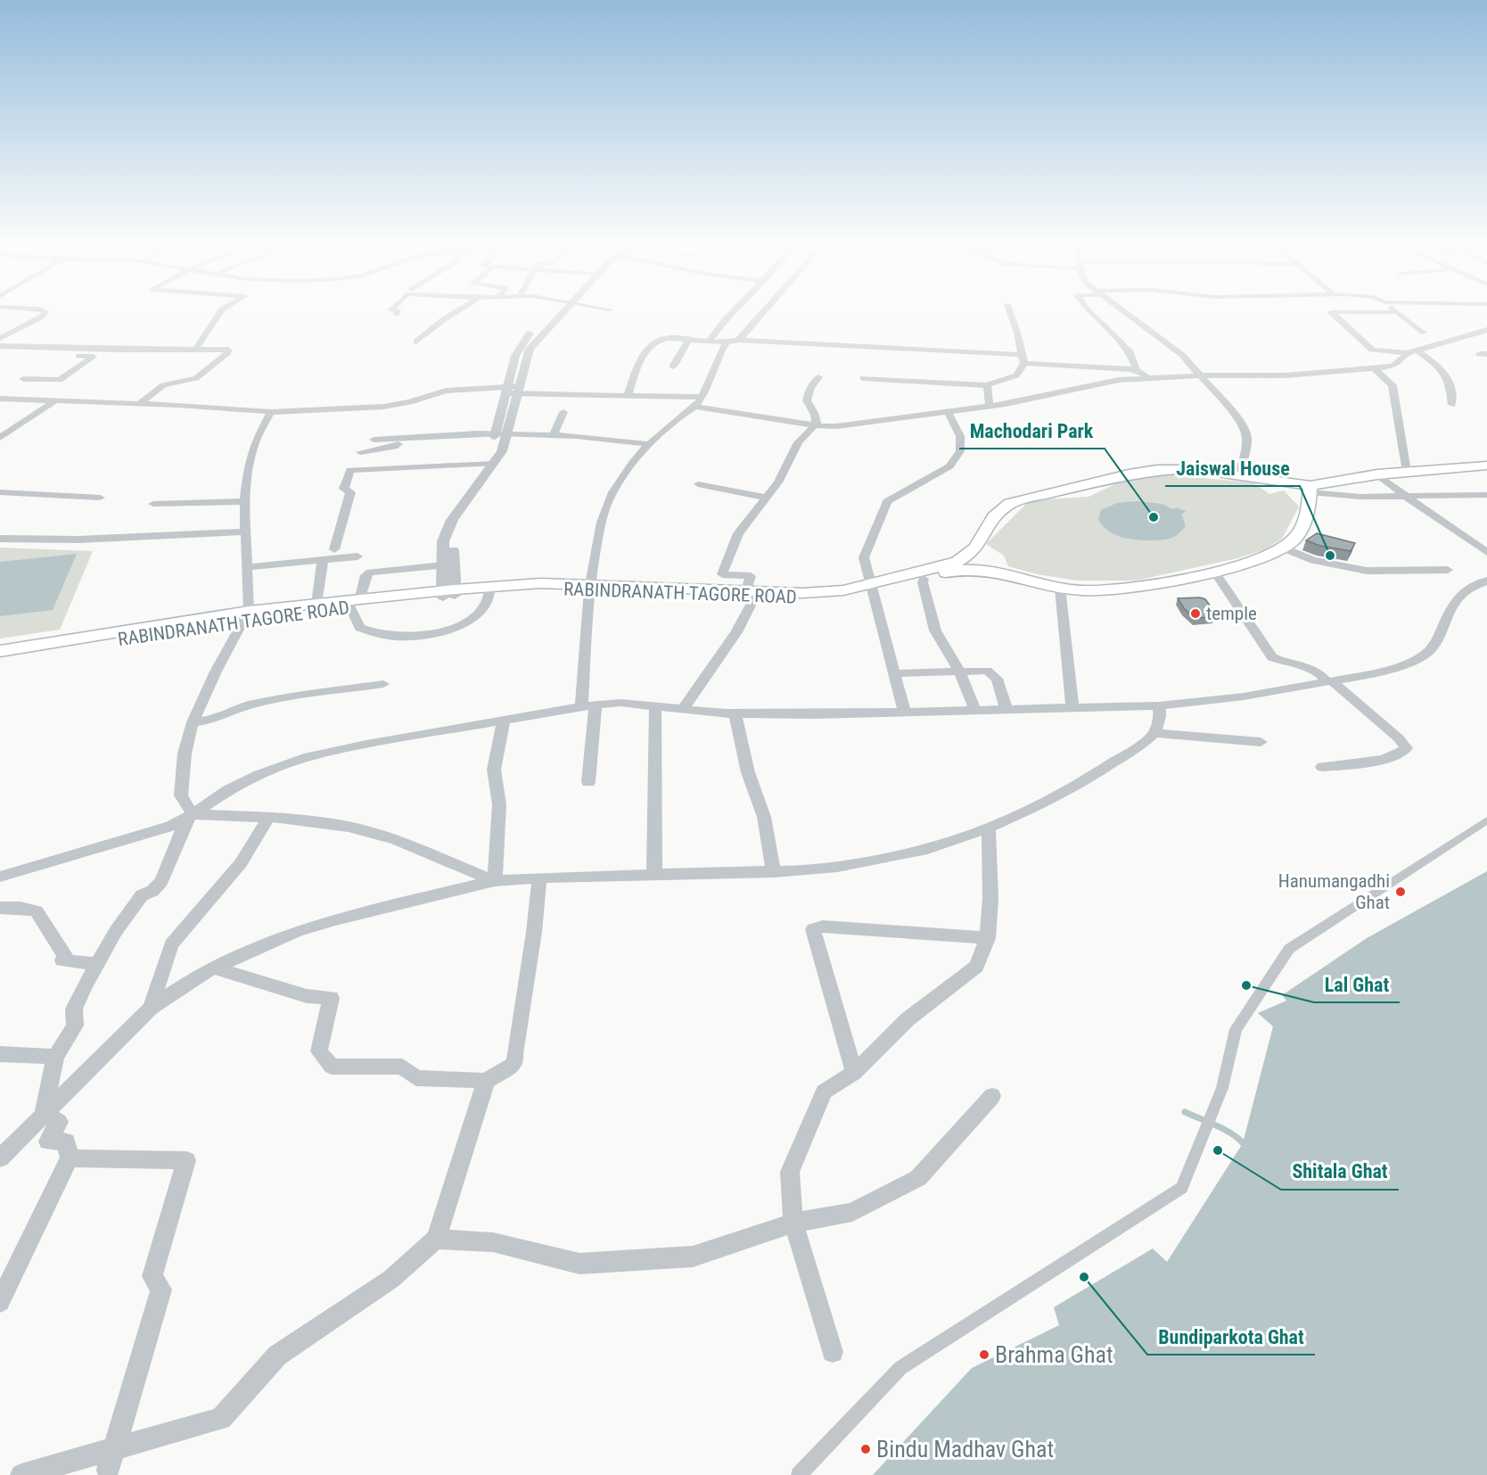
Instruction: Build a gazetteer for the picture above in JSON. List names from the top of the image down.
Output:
{
  "streets": {
    "main road": ["RABINDRANATH TAGORE ROAD"]
  },
  "places": [
    "Machodari Park",
    "Jaiswal House",
    "temple",
    "Hanumangadhi Ghat",
    "Lal Ghat",
    "Shitala Ghat",
    "Bundiparkota Ghat",
    "Brahma Ghat",
    "Bindu Madhav Ghat"
  ]
}
